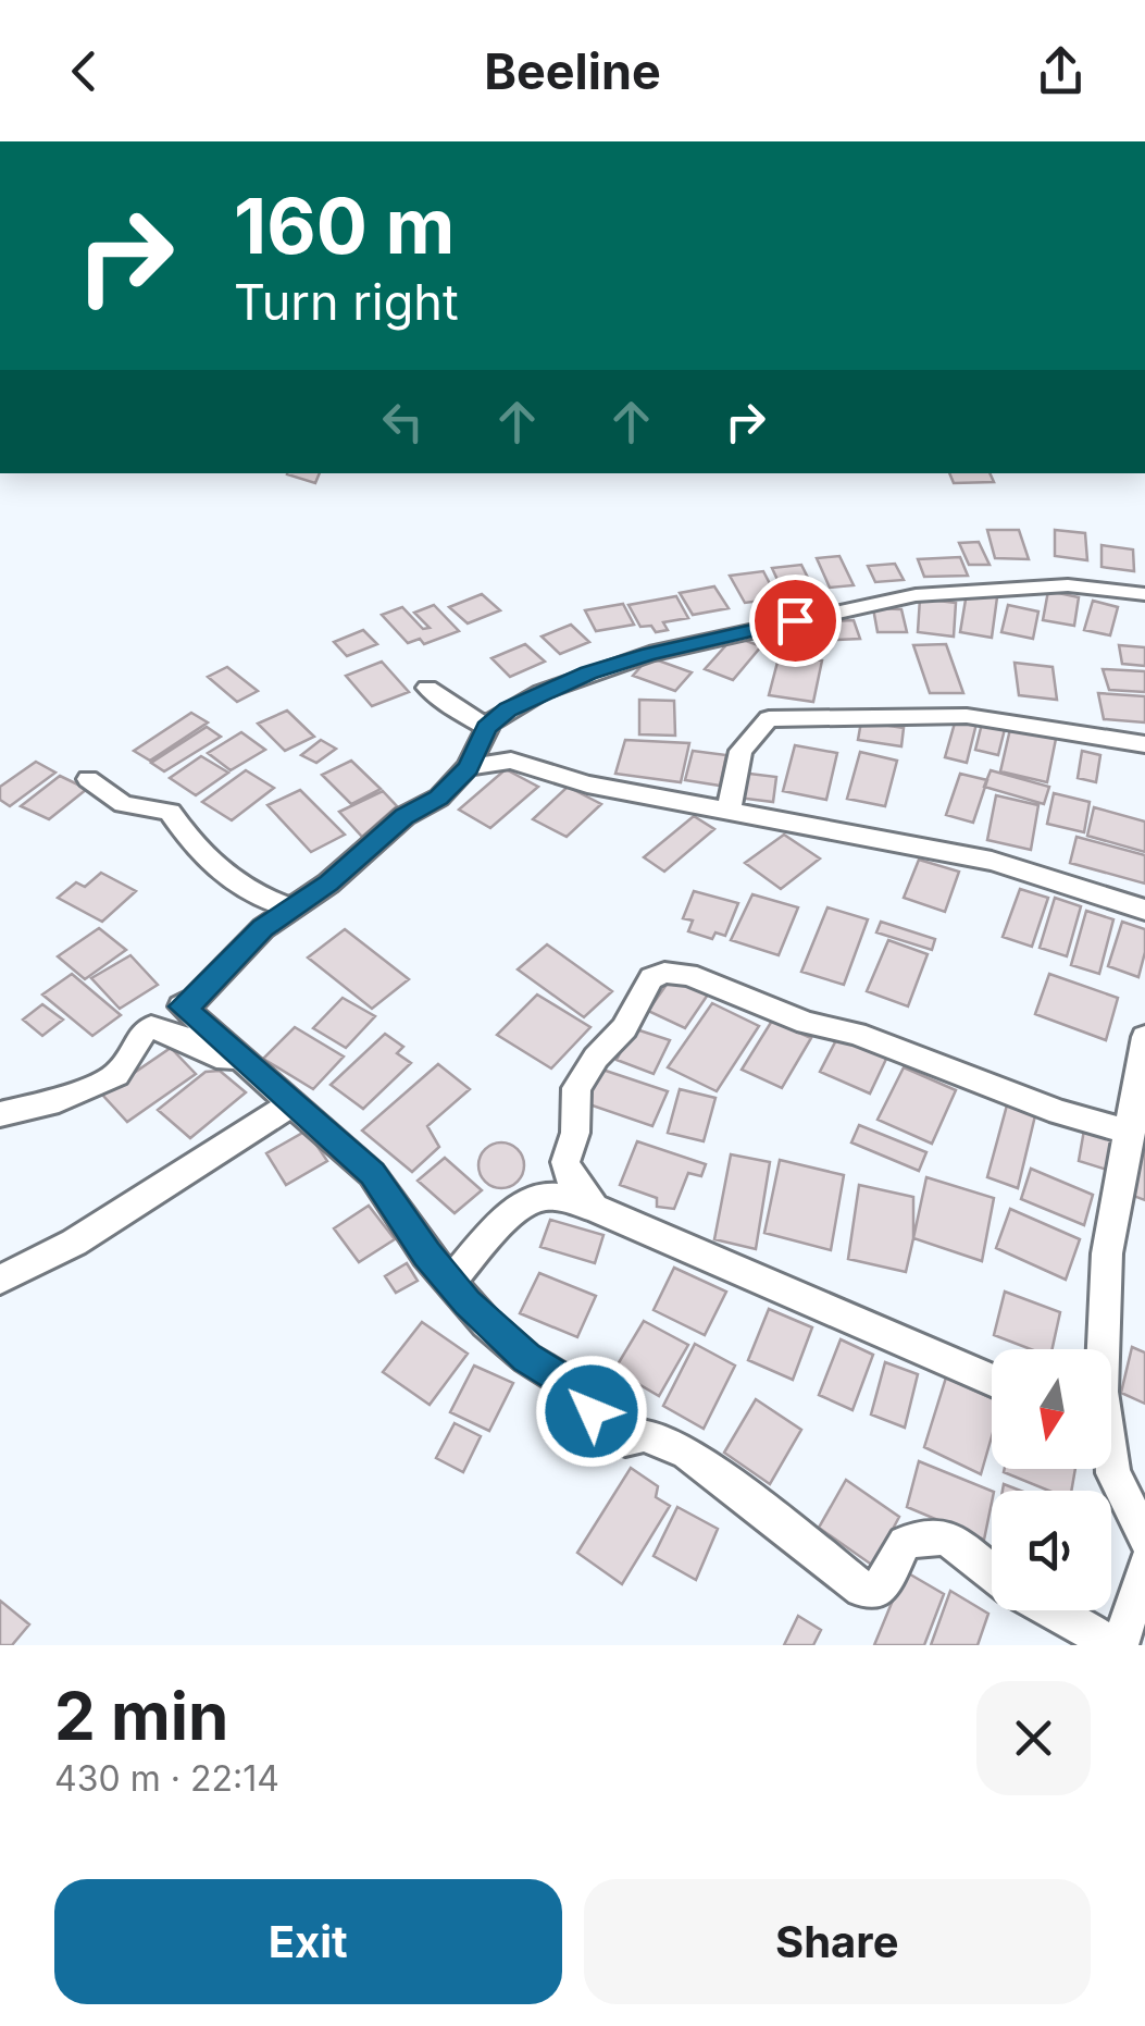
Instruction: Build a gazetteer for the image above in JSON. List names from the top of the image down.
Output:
{
  "north": "bottom",
  "page": {
    "header": "Beeline",
    "turn": ["160 m", "Turn right"],
    "heading": ["2 min", "430 m · 22:14"],
    "buttons": ["Exit", "Share"]
  }
}
